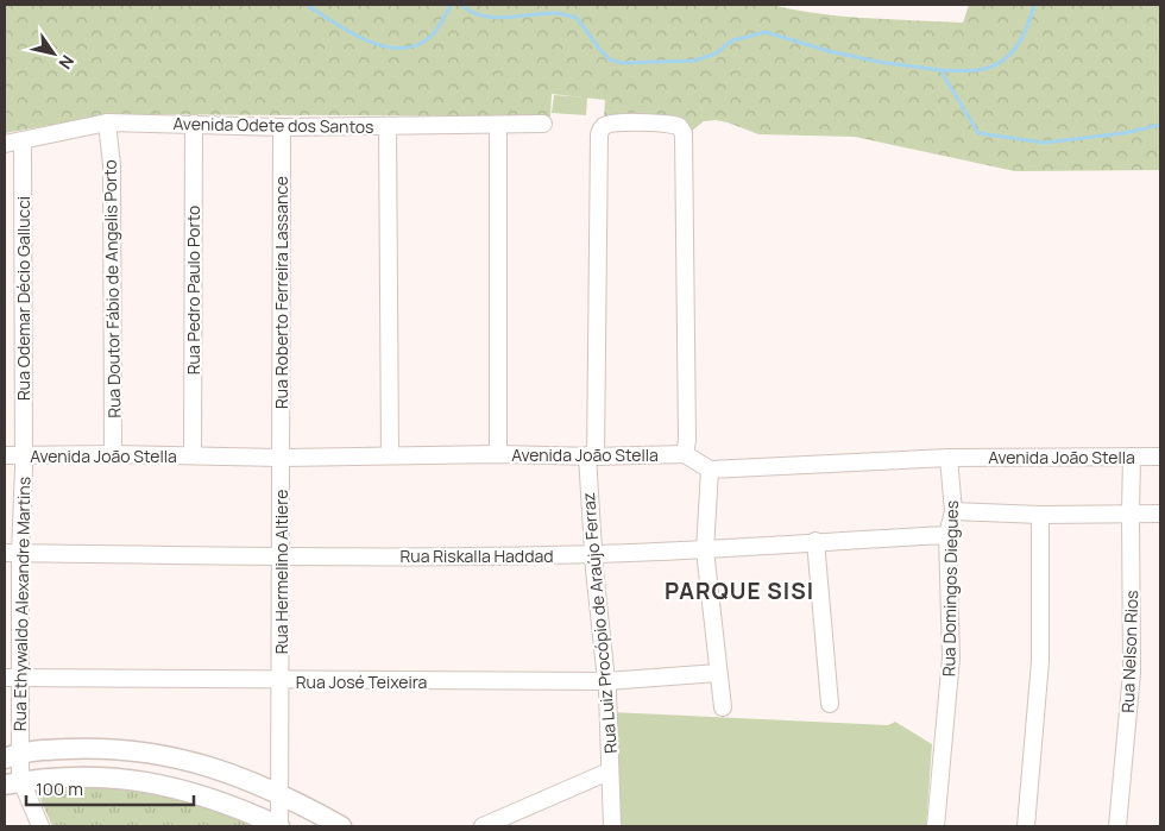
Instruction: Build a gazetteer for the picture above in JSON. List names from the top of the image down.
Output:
{
  "streets": {
    "street": [
      "Avenida Odete dos Santos",
      "Rua Doutor Fábio de Angelis Porto",
      "Rua Pedro Paulo Porto",
      "Rua Roberto Ferreira Lassance",
      "Rua Odemar Décio Gallucci",
      "Avenida João Stella",
      "Rua Riskalla Haddad",
      "Rua Hermelino Altiere",
      "Rua Domingos Diegues",
      "Rua Ethywaldo Alexandre Martins",
      "Rua Luiz Procópio de Araújo Ferraz",
      "Rua Nelson Rios",
      "Rua José Teixeira"
    ]
  },
  "crossings": [
    ["Avenida Odete dos Santos", "Rua Doutor Fábio de Angelis Porto"],
    ["Avenida Odete dos Santos", "Rua Pedro Paulo Porto"],
    ["Avenida Odete dos Santos", "Rua Roberto Ferreira Lassance"],
    ["Avenida Odete dos Santos", "Rua Odemar Décio Gallucci"],
    ["Rua Doutor Fábio de Angelis Porto", "Avenida João Stella"],
    ["Rua Pedro Paulo Porto", "Avenida João Stella"],
    ["Rua Roberto Ferreira Lassance", "Avenida João Stella"],
    ["Rua Roberto Ferreira Lassance", "Rua Hermelino Altiere"],
    ["Rua Odemar Décio Gallucci", "Avenida João Stella"],
    ["Rua Odemar Décio Gallucci", "Rua Ethywaldo Alexandre Martins"],
    ["Avenida João Stella", "Rua Hermelino Altiere"],
    ["Avenida João Stella", "Rua Domingos Diegues"],
    ["Avenida João Stella", "Rua Ethywaldo Alexandre Martins"],
    ["Avenida João Stella", "Rua Luiz Procópio de Araújo Ferraz"],
    ["Avenida João Stella", "Rua Nelson Rios"],
    ["Rua Riskalla Haddad", "Rua Hermelino Altiere"],
    ["Rua Riskalla Haddad", "Rua Domingos Diegues"],
    ["Rua Riskalla Haddad", "Rua Ethywaldo Alexandre Martins"],
    ["Rua Riskalla Haddad", "Rua Luiz Procópio de Araújo Ferraz"],
    ["Rua Hermelino Altiere", "Rua José Teixeira"],
    ["Rua Ethywaldo Alexandre Martins", "Rua José Teixeira"],
    ["Rua Luiz Procópio de Araújo Ferraz", "Rua José Teixeira"]
  ],
  "districts": ["PARQUE SISI"],
  "scale_bar": "100 m",
  "north": "bottom right"
}
